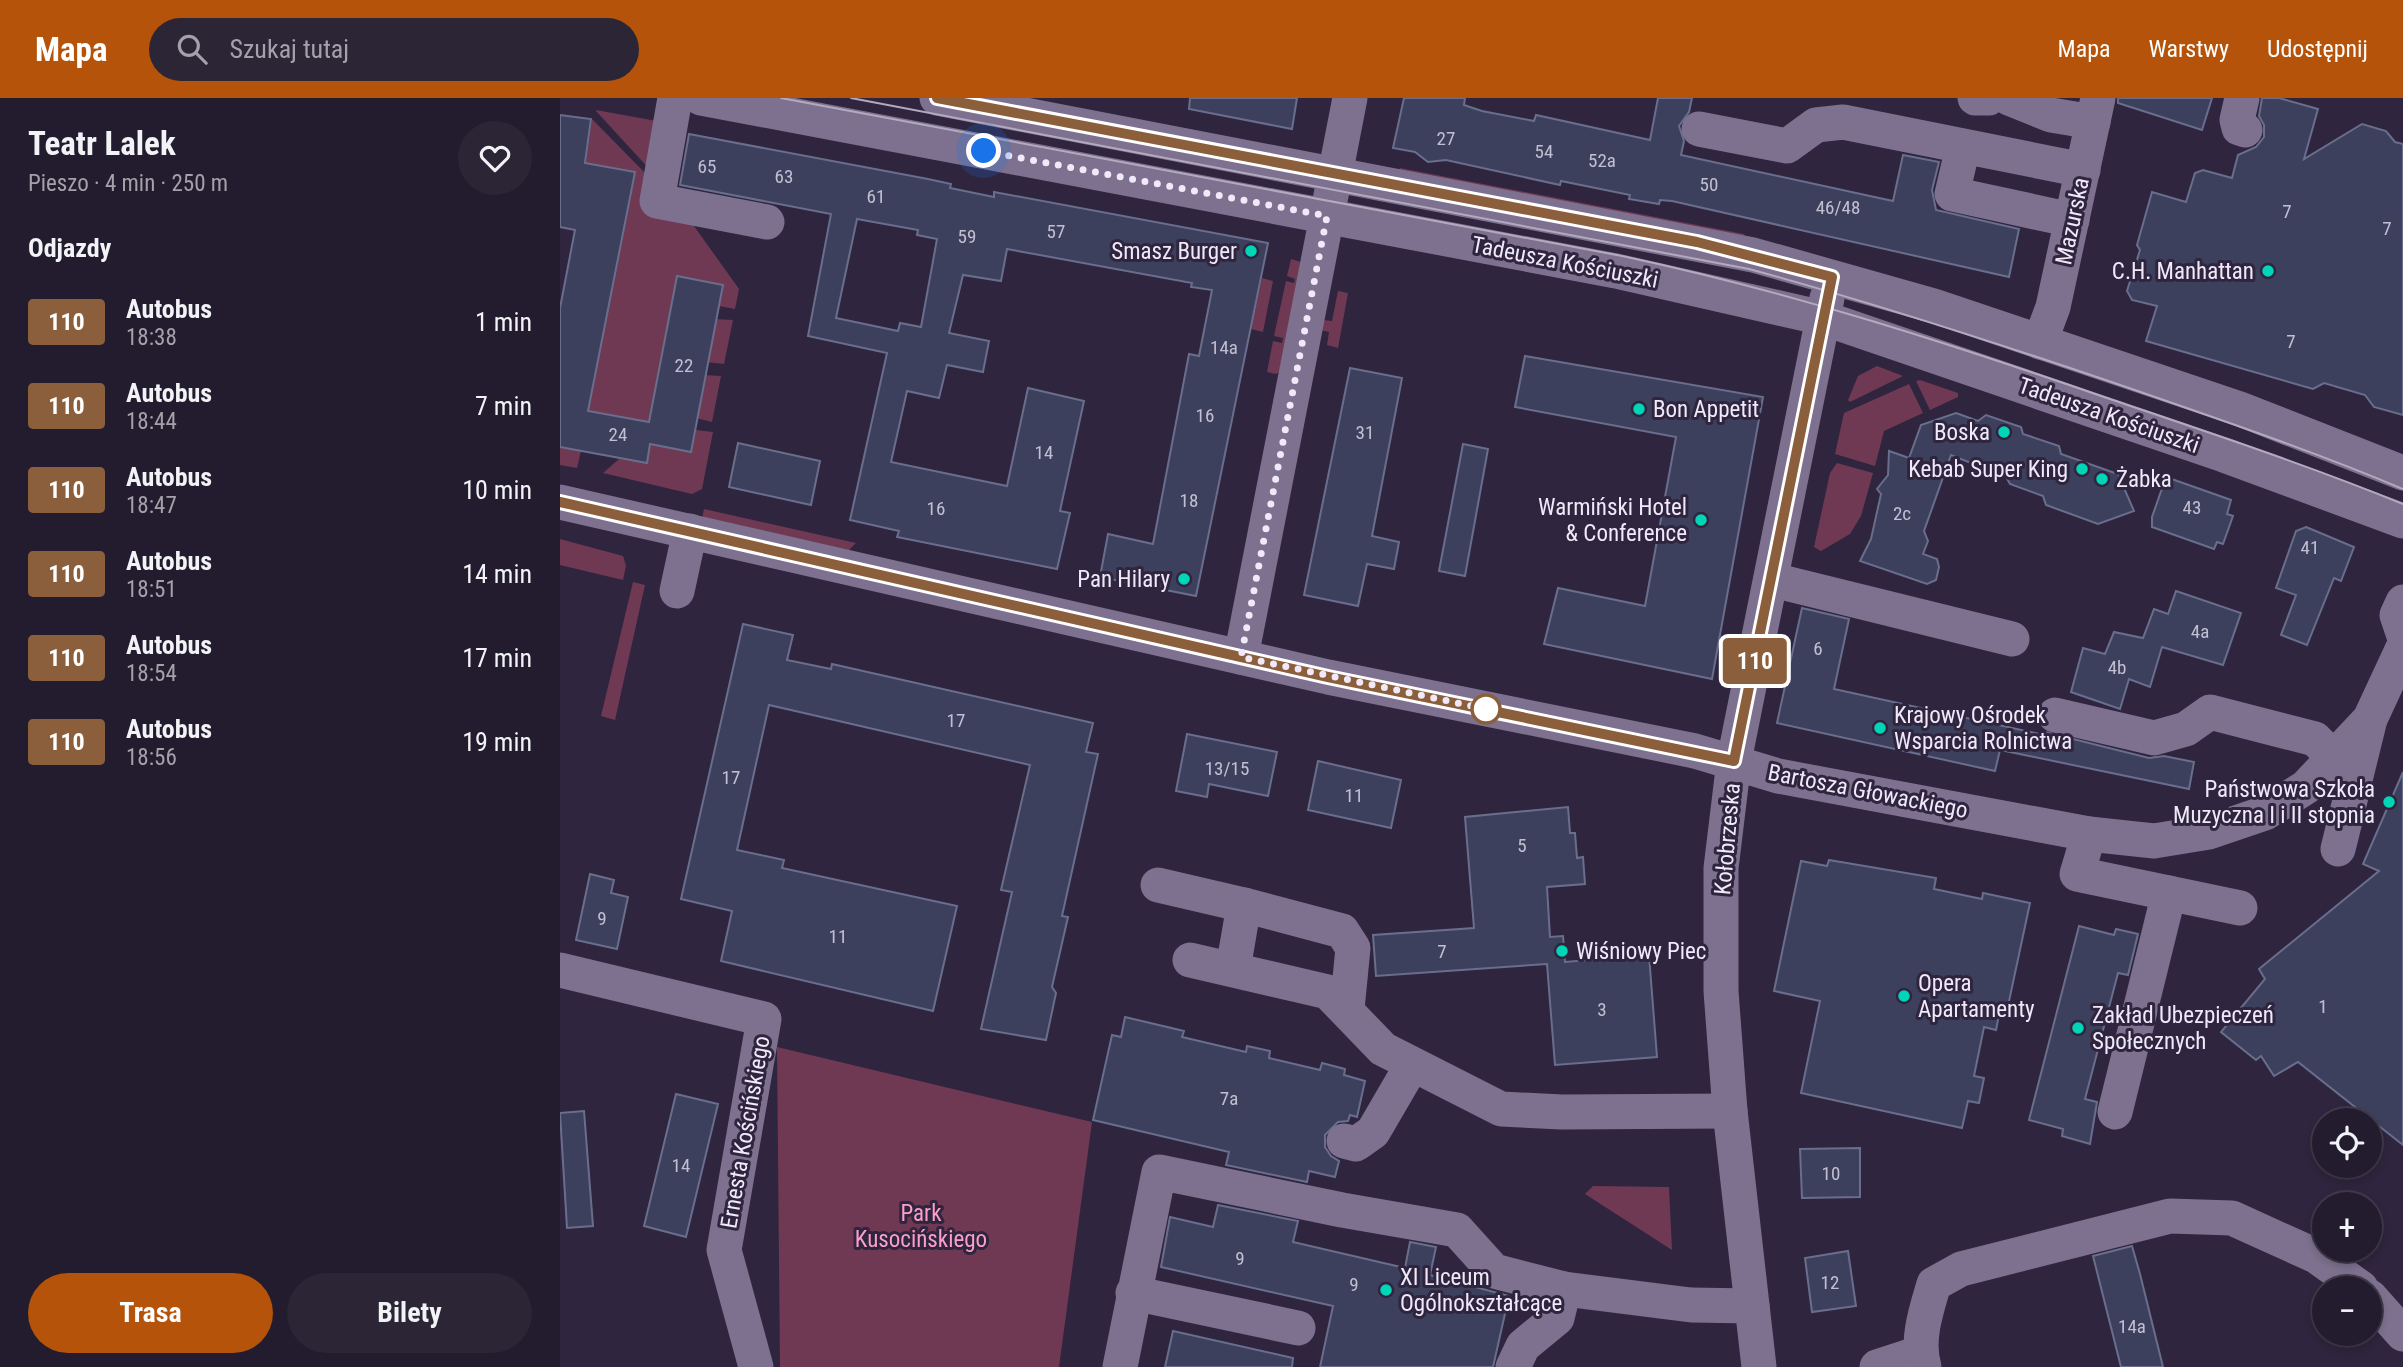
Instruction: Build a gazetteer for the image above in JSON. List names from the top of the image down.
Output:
{
  "streets": {
    "street": [
      "Mazurska",
      "Tadeusza Kościuszki",
      "Bartosza Głowackiego",
      "Kołobrzeska",
      "Ernesta Kościńskiego"
    ]
  },
  "crossings": [
    ["Mazurska", "Tadeusza Kościuszki"],
    ["Tadeusza Kościuszki", "Kołobrzeska"],
    ["Bartosza Głowackiego", "Kołobrzeska"]
  ],
  "parks": ["Park Kusocińskiego"],
  "places": [
    "Smasz Burger",
    "C.H. Manhattan",
    "Bon Appetit",
    "Boska",
    "Kebab Super King",
    "Żabka",
    "Warmiński Hotel & Conference",
    "Pan Hilary",
    "Krajowy Ośrodek Wsparcia Rolnictwa",
    "Państwowa Szkoła Muzyczna I i II stopnia",
    "Wiśniowy Piec",
    "Opera Apartamenty",
    "Zakład Ubezpieczeń Społecznych",
    "XI Liceum Ogólnokształcące"
  ],
  "lines": ["bus line 110"],
  "house_numbers": [
    "27",
    "54",
    "52a",
    "65",
    "63",
    "50",
    "61",
    "46/48",
    "7",
    "7",
    "57",
    "59",
    "7",
    "14a",
    "22",
    "16",
    "31",
    "24",
    "14",
    "18",
    "43",
    "16",
    "2c",
    "41",
    "4a",
    "6",
    "4b",
    "17",
    "13/15",
    "17",
    "11",
    "5",
    "9",
    "11",
    "7",
    "1",
    "3",
    "7a",
    "14",
    "10",
    "9",
    "12",
    "9",
    "14a"
  ],
  "page": {
    "header": "Mapa",
    "search": "Szukaj tutaj",
    "nav": ["Mapa", "Warstwy", "Udostępnij"],
    "heading": [
      ["Teatr Lalek", "Pieszo · 4 min · 250 m"],
      "Odjazdy"
    ],
    "on_map": "110",
    "list": [
      {
        "mark": "110",
        "name": "Autobus",
        "note": "18:38",
        "value": "1 min"
      },
      {
        "mark": "110",
        "name": "Autobus",
        "note": "18:44",
        "value": "7 min"
      },
      {
        "mark": "110",
        "name": "Autobus",
        "note": "18:47",
        "value": "10 min"
      },
      {
        "mark": "110",
        "name": "Autobus",
        "note": "18:51",
        "value": "14 min"
      },
      {
        "mark": "110",
        "name": "Autobus",
        "note": "18:54",
        "value": "17 min"
      },
      {
        "mark": "110",
        "name": "Autobus",
        "note": "18:56",
        "value": "19 min"
      }
    ],
    "map_buttons": ["+", "−"],
    "buttons": ["Trasa", "Bilety"]
  }
}
